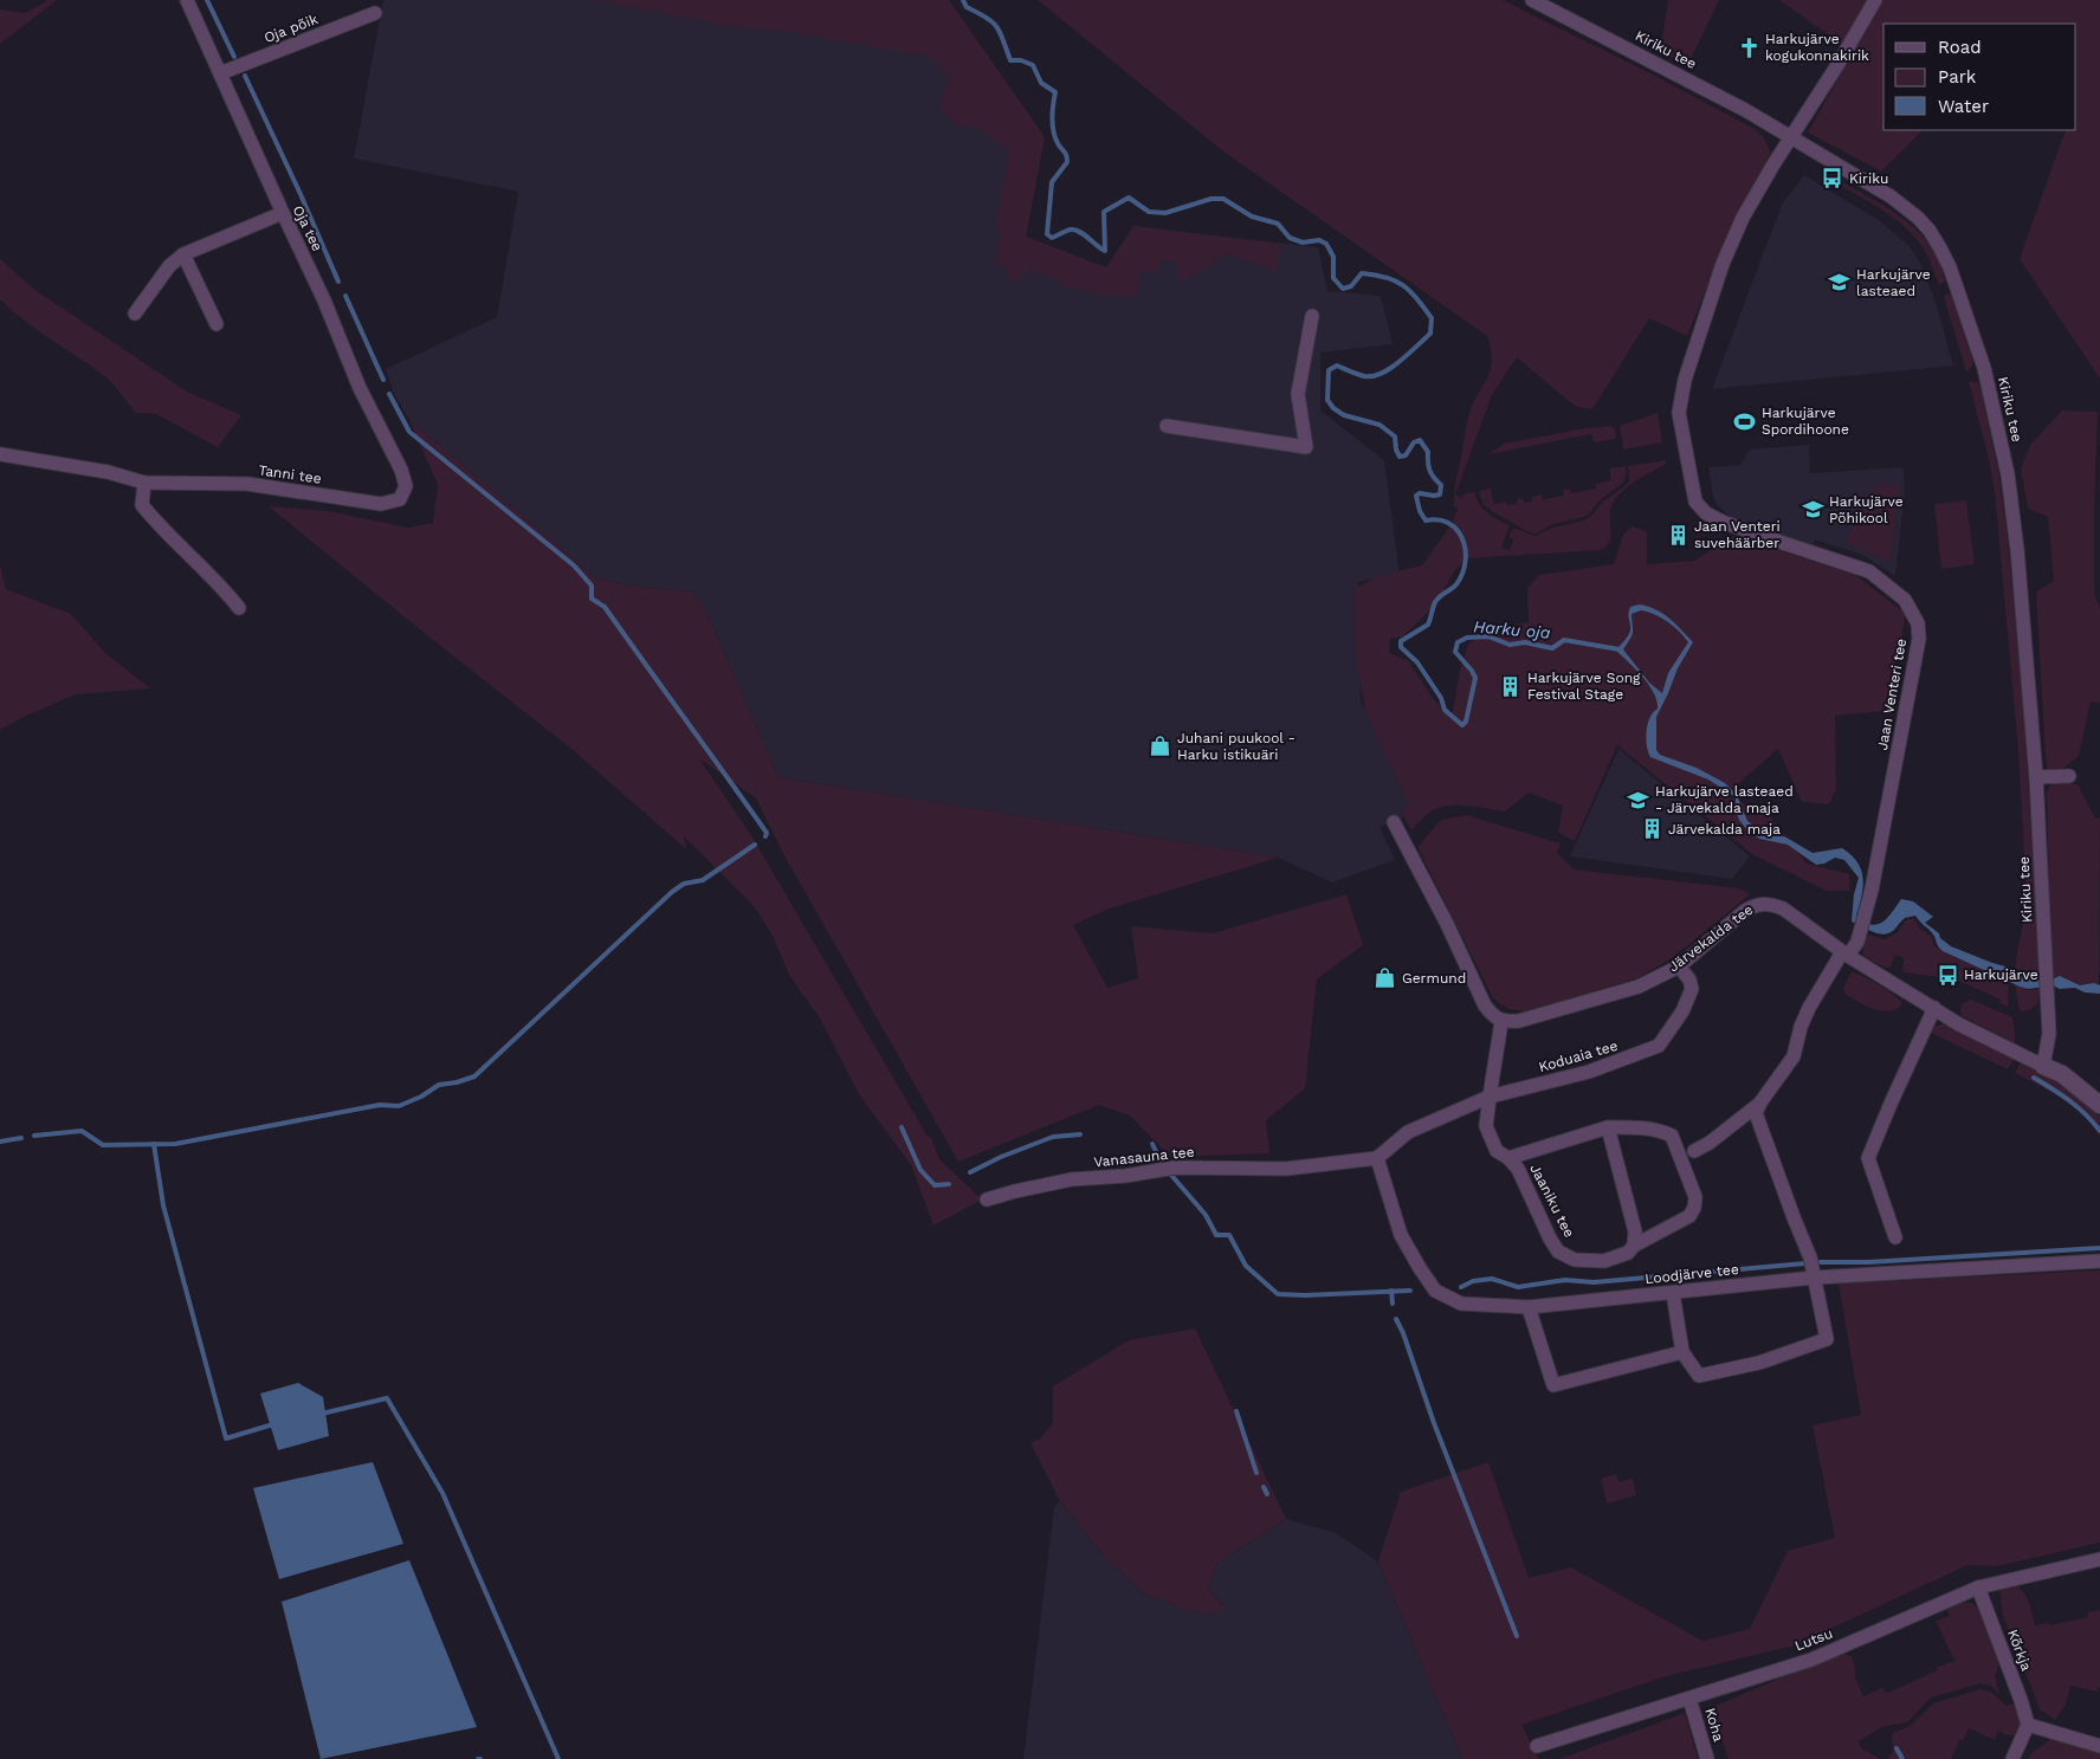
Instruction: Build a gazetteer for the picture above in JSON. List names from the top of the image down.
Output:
{
  "streets": {
    "street": [
      "Oja põik",
      "Kiriku tee",
      "Oja tee",
      "Tanni tee",
      "Jaan Venteri tee",
      "Järvekalda tee",
      "Koduaia tee",
      "Vanasauna tee",
      "Jaaniku tee",
      "Loodjärve tee",
      "Lutsu",
      "Kõrkja",
      "Koha"
    ]
  },
  "crossings": [
    ["Oja põik", "Oja tee"],
    ["Kiriku tee", "Jaan Venteri tee"],
    ["Kiriku tee", "Järvekalda tee"],
    ["Oja tee", "Tanni tee"],
    ["Jaan Venteri tee", "Järvekalda tee"],
    ["Järvekalda tee", "Koduaia tee"],
    ["Koduaia tee", "Jaaniku tee"],
    ["Vanasauna tee", "Loodjärve tee"],
    ["Lutsu", "Kõrkja"],
    ["Lutsu", "Koha"]
  ],
  "water": ["Harku oja"],
  "places": {
    "church": ["Harkujärve kogukonnakirik"],
    "bus stop": ["Kiriku", "Harkujärve"],
    "school or university": ["Harkujärve lasteaed", "Harkujärve Põhikool", "Harkujärve lasteaed - Järvekalda maja"],
    "sports": ["Harkujärve Spordihoone"],
    "building": ["Jaan Venteri suvehäärber", "Harkujärve Song Festival Stage", "Järvekalda maja"],
    "shop": ["Juhani puukool - Harku istikuäri", "Germund"]
  },
  "legend": ["Road", "Park", "Water"]
}
